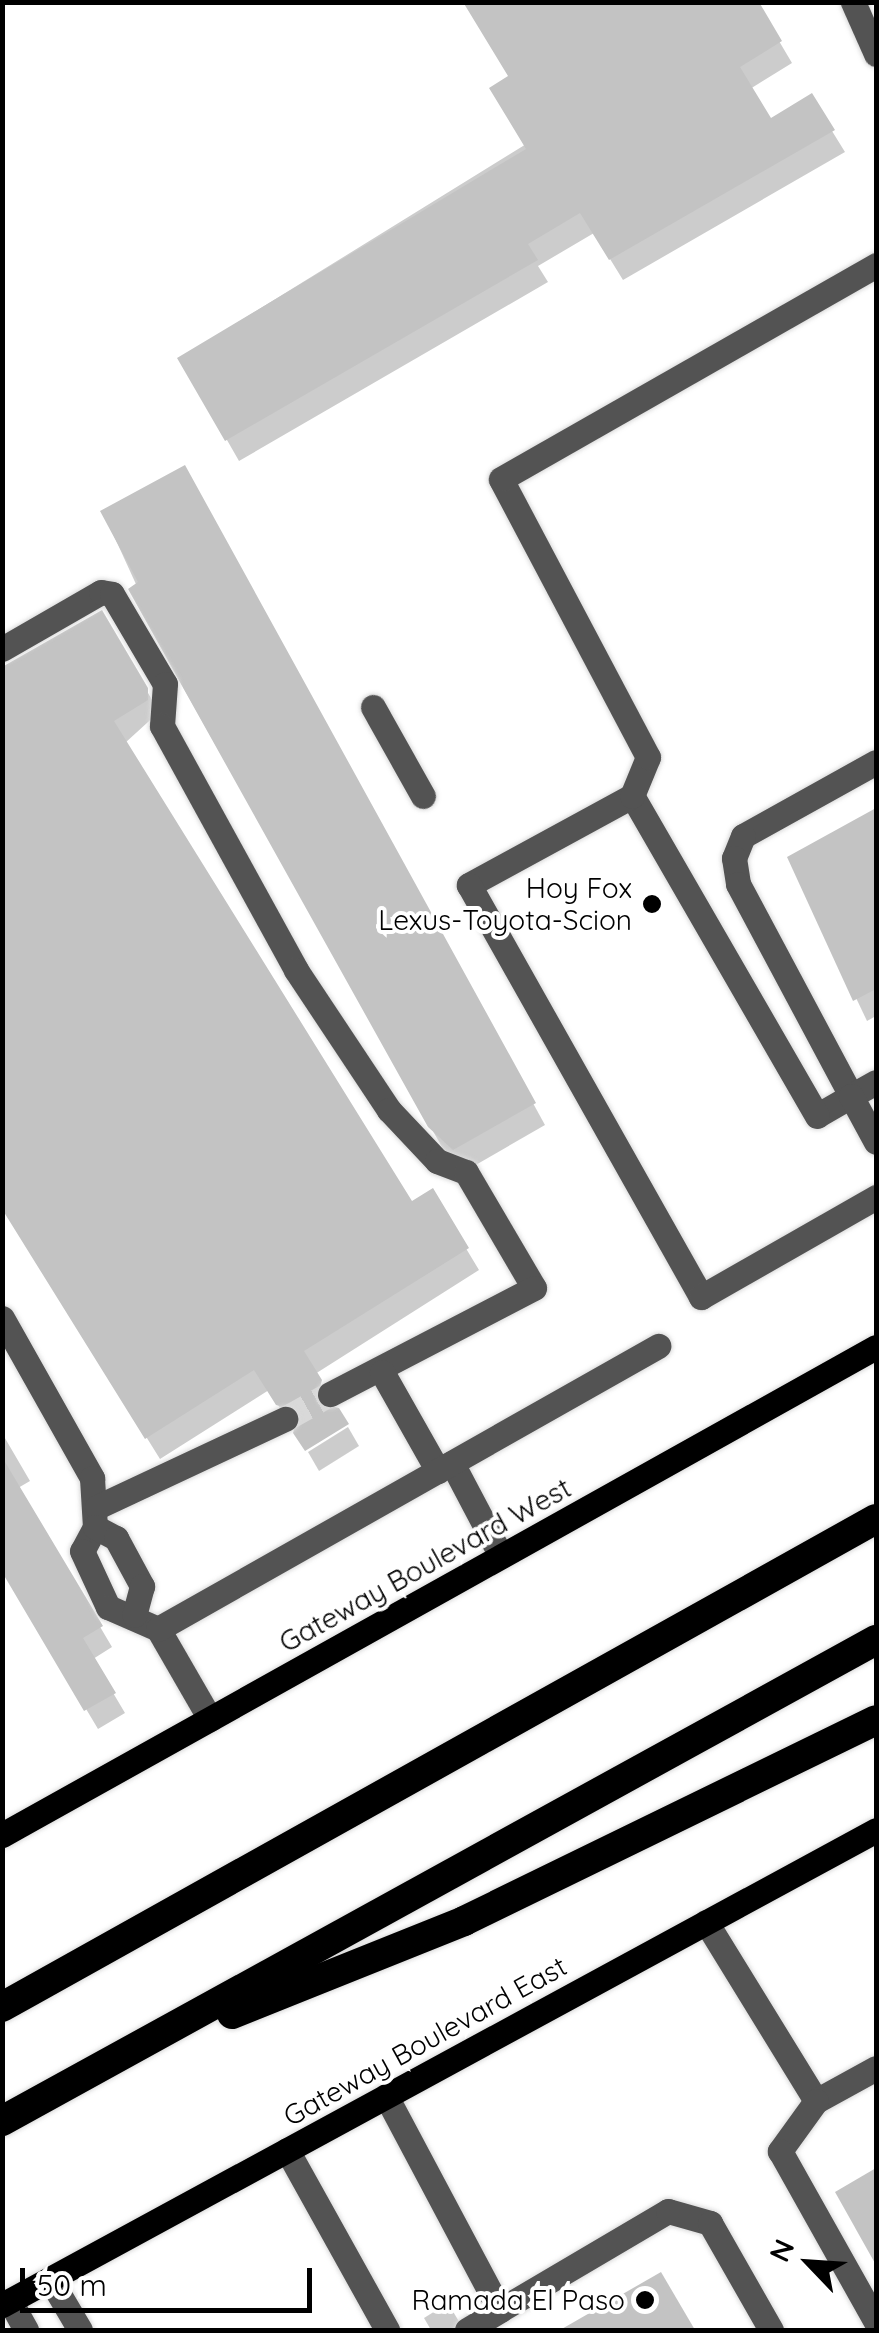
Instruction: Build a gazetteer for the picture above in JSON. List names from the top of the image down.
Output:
{
  "streets": {
    "main road": ["Gateway Boulevard West", "Gateway Boulevard East"]
  },
  "places": ["Hoy Fox Lexus-Toyota-Scion", "Ramada El Paso"],
  "scale_bar": "50 m",
  "north": "top left"
}
